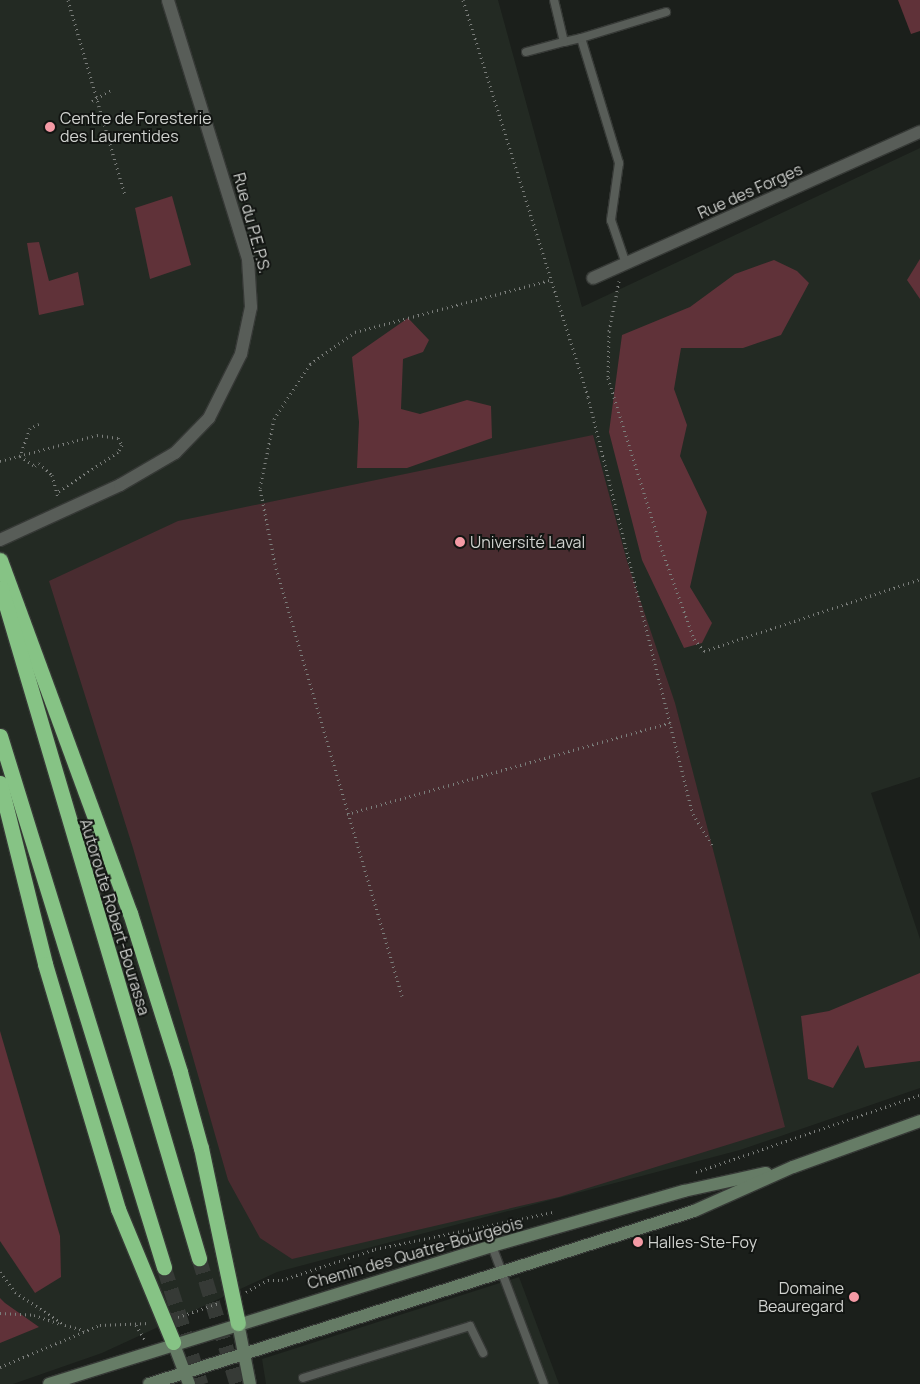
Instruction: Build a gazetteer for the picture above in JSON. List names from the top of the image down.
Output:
{
  "streets": {
    "highway": ["Autoroute Robert-Bourassa"],
    "main road": ["Chemin des Quatre-Bourgeois"],
    "street": ["Rue des Forges", "Rue du P.E.P.S."]
  },
  "places": [
    "Centre de Foresterie des Laurentides",
    "Université Laval",
    "Halles-Ste-Foy",
    "Domaine Beauregard"
  ]
}
